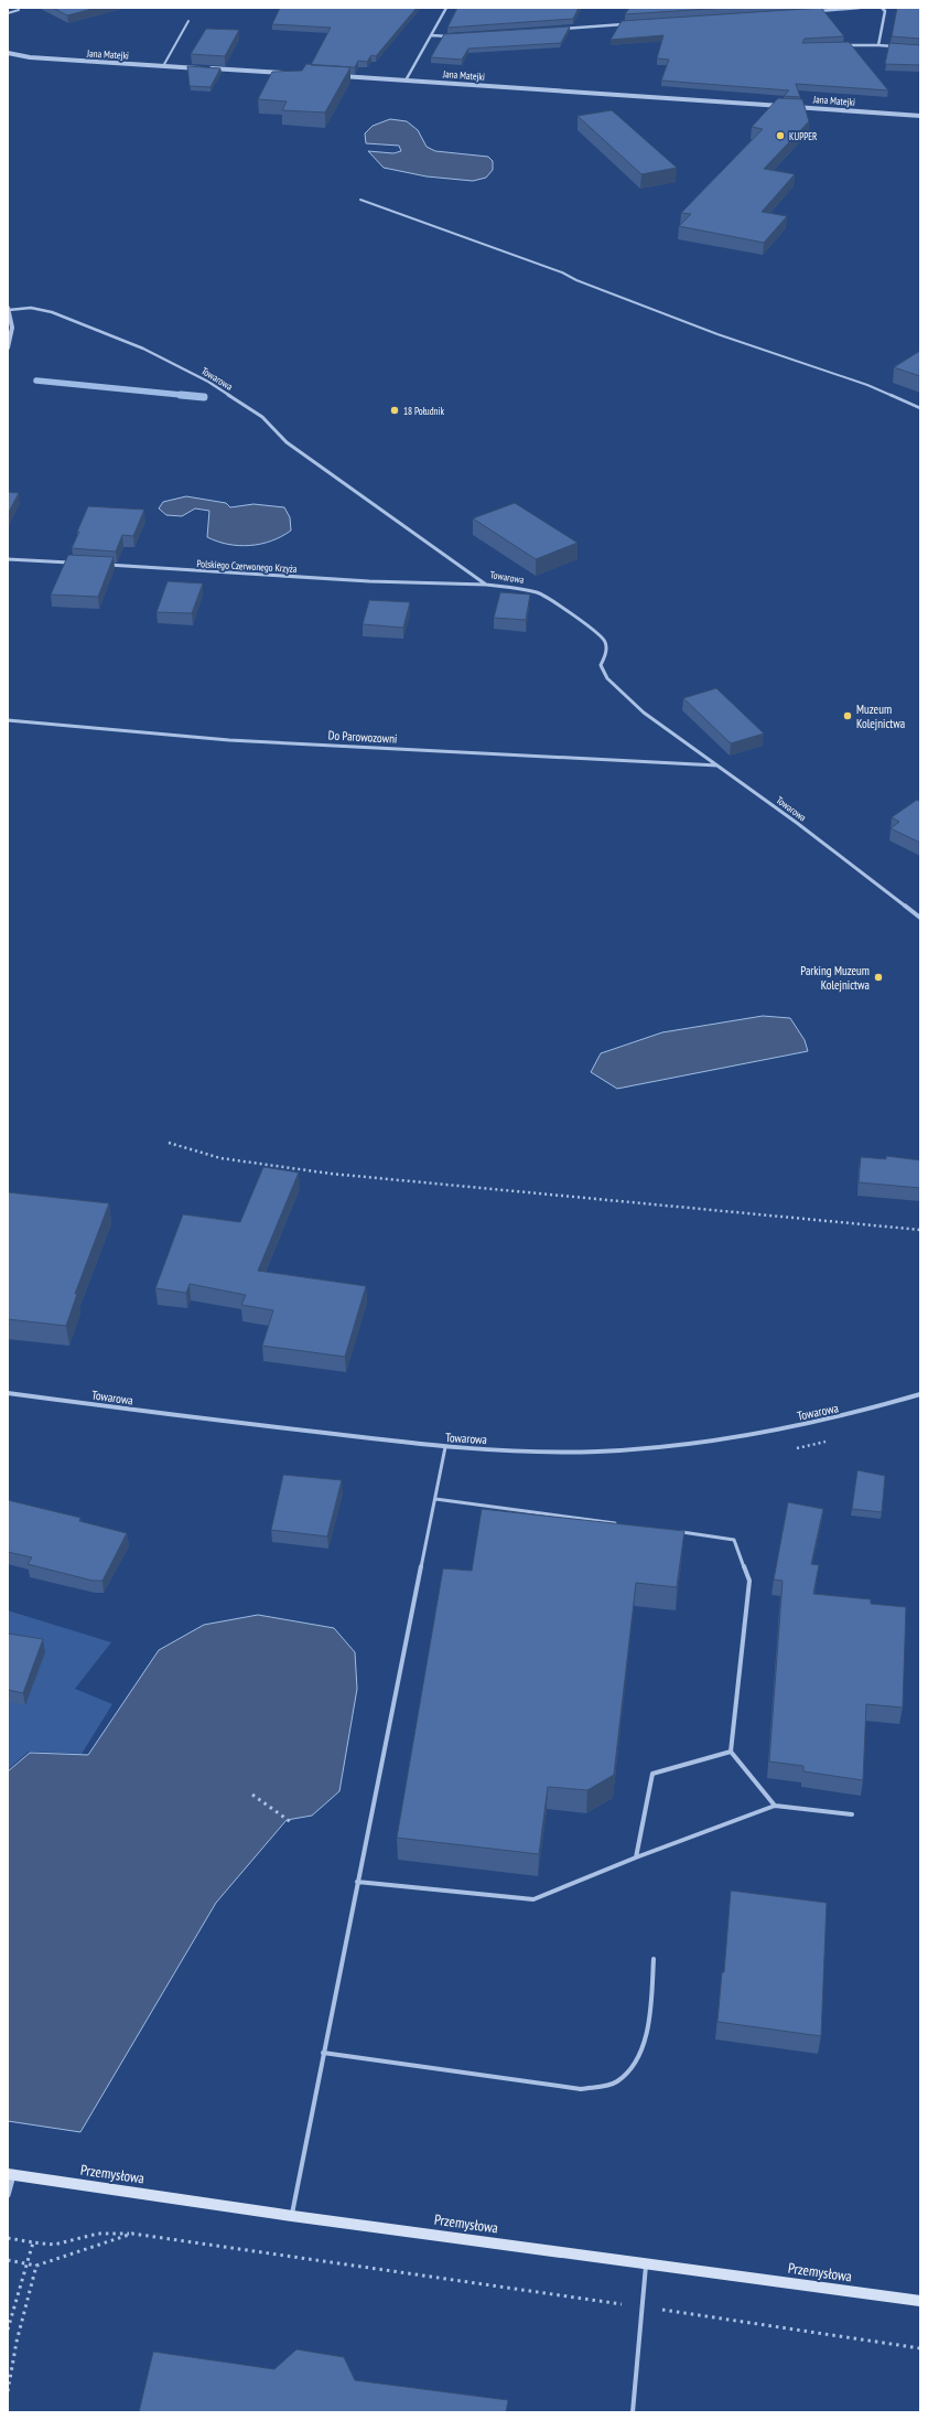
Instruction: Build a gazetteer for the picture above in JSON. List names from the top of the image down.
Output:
{
  "streets": {
    "main road": ["Przemysłowa"],
    "street": [
      "Jana Matejki",
      "Towarowa",
      "Polskiego Czerwonego Krzyża",
      "Do Parowozowni"
    ]
  },
  "crossings": [
    ["Towarowa", "Polskiego Czerwonego Krzyża"],
    ["Towarowa", "Do Parowozowni"]
  ],
  "places": [
    "KUPPER",
    "18 Południk",
    "Muzeum Kolejnictwa",
    "Parking Muzeum Kolejnictwa"
  ]
}
